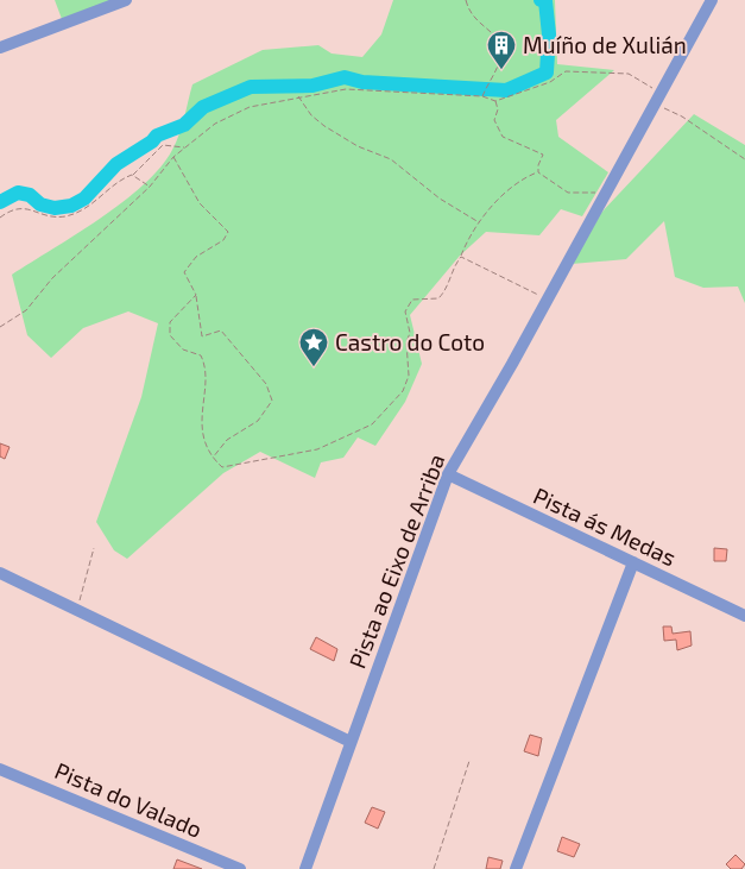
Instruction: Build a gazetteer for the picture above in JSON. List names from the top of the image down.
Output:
{
  "streets": {
    "street": ["Pista ás Medas", "Pista ao Eixo de Arriba", "Pista do Valado"]
  },
  "crossings": [
    ["Pista ás Medas", "Pista ao Eixo de Arriba"]
  ],
  "places": {
    "building": ["Muíño de Xulián"],
    "place": ["Castro do Coto"]
  }
}
